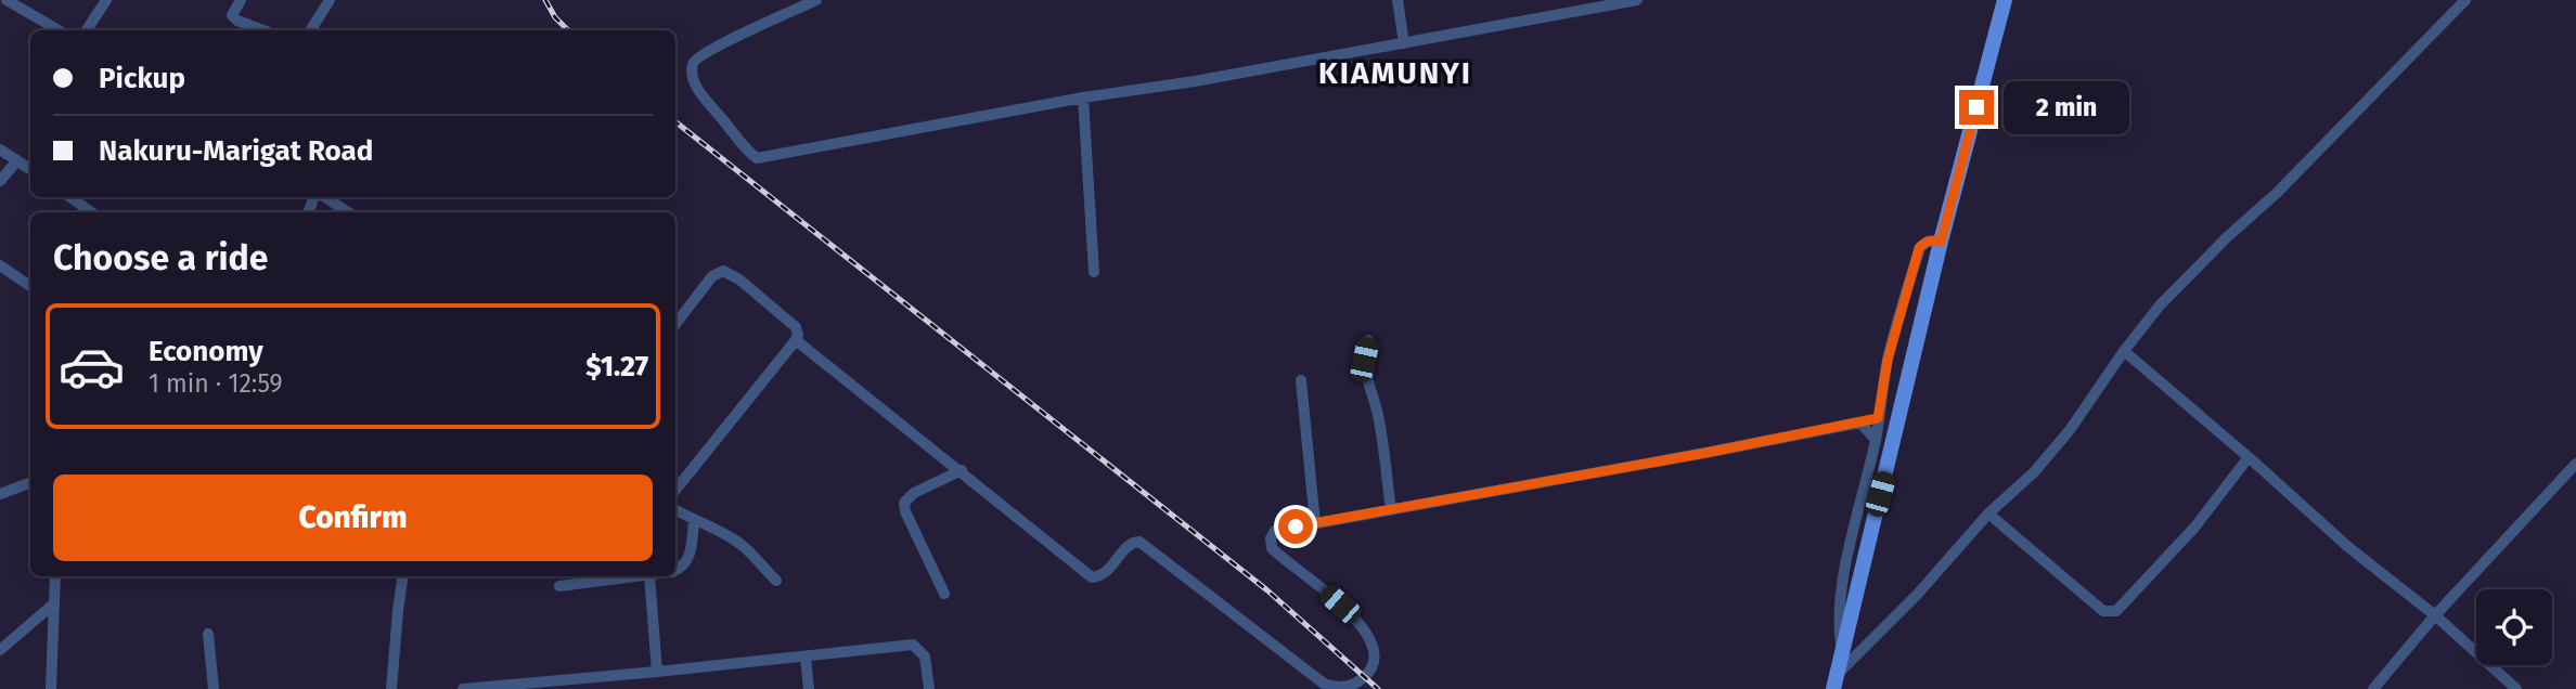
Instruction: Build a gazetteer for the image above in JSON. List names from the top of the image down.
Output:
{
  "districts": ["KIAMUNYI"],
  "page": {
    "banner": ["Pickup", "Nakuru-Marigat Road"],
    "bubble": "2 min",
    "heading": "Choose a ride",
    "list": [
      {
        "name": "Economy",
        "note": "1 min · 12:59",
        "value": "$1.27"
      }
    ],
    "buttons": "Confirm"
  }
}
